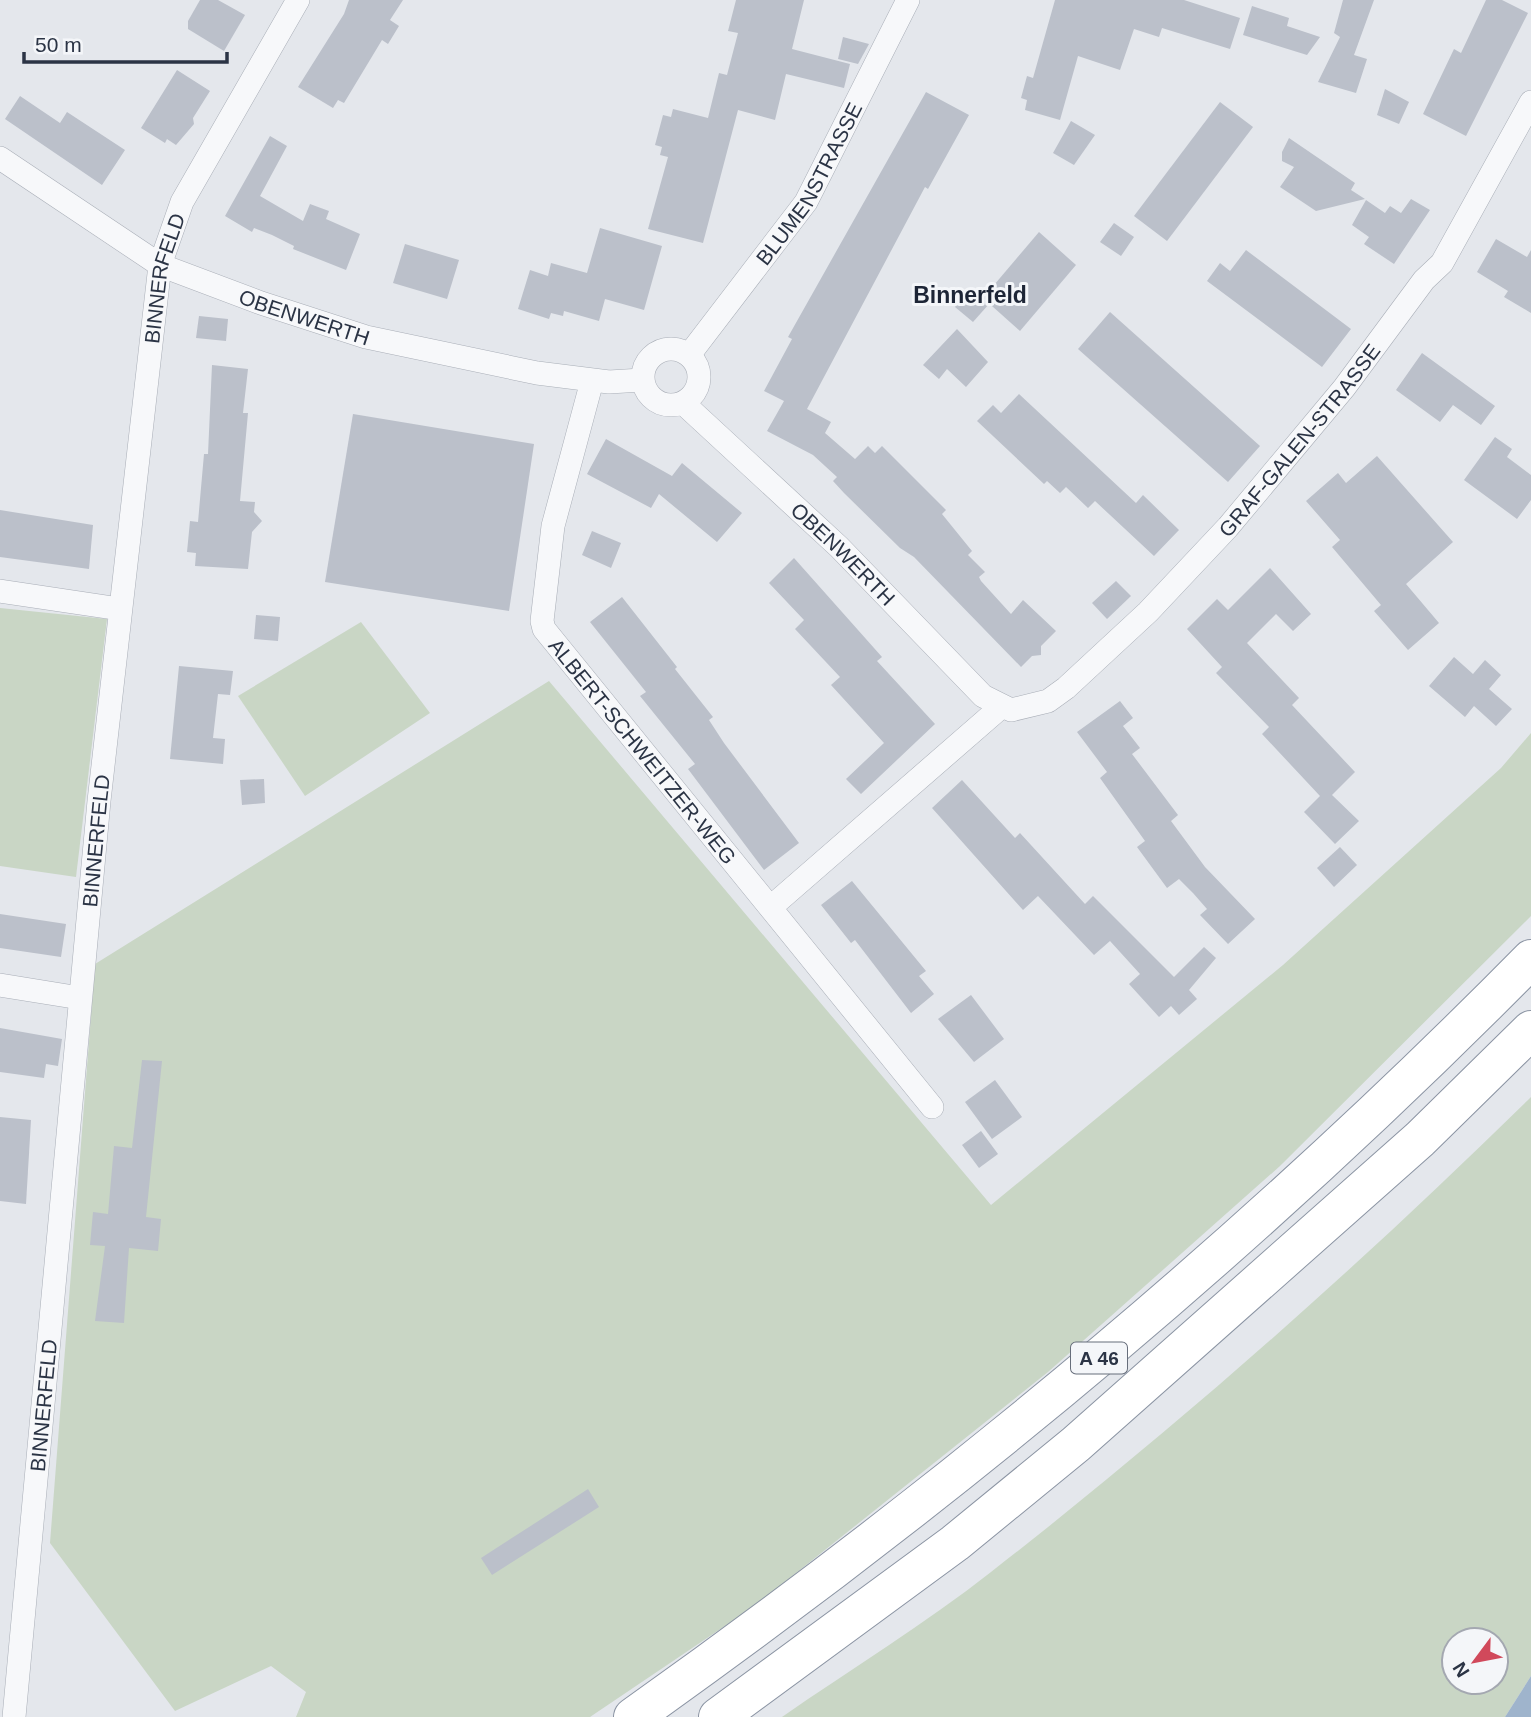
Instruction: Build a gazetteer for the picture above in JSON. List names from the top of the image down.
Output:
{
  "streets": {
    "highway": ["A 46"],
    "street": [
      "BLUMENSTRASSE",
      "BINNERFELD",
      "OBENWERTH",
      "GRAF-GALEN-STRASSE",
      "ALBERT-SCHWEITZER-WEG"
    ]
  },
  "crossings": [
    ["BLUMENSTRASSE", "OBENWERTH"],
    ["BINNERFELD", "OBENWERTH"],
    ["OBENWERTH", "GRAF-GALEN-STRASSE"],
    ["OBENWERTH", "ALBERT-SCHWEITZER-WEG"]
  ],
  "districts": ["Binnerfeld"],
  "scale_bar": "50 m",
  "north": "bottom left"
}
